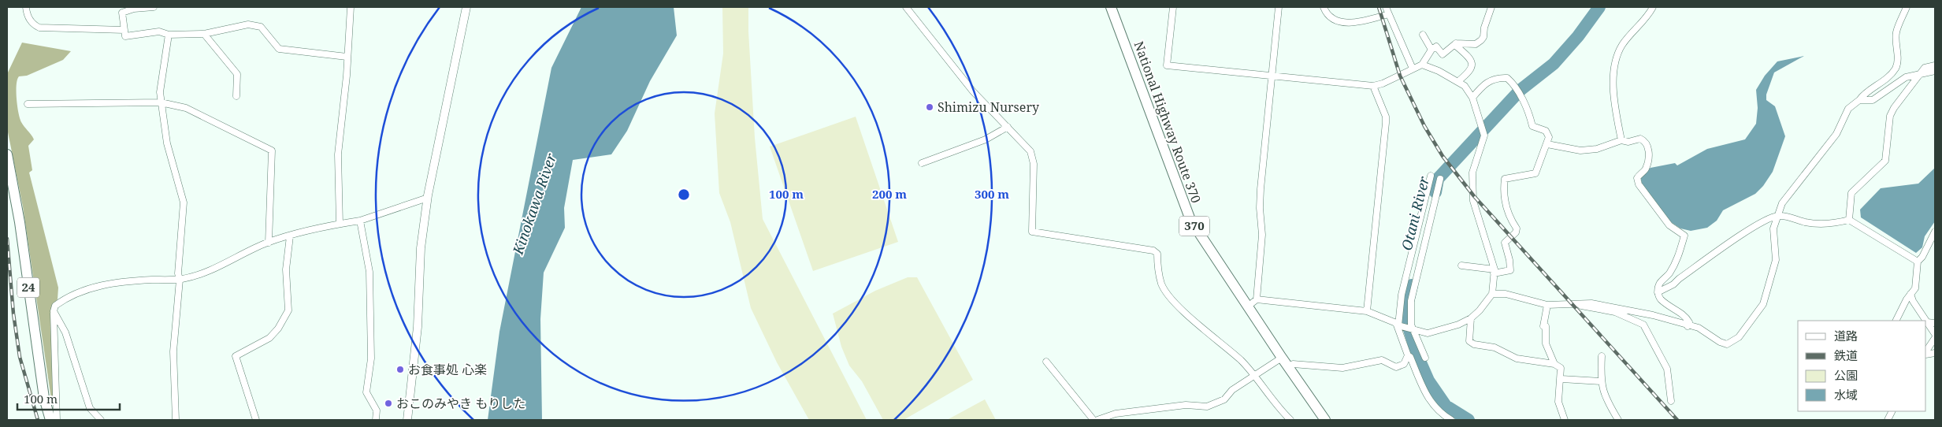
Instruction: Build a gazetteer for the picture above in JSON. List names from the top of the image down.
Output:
{
  "streets": {
    "highway": ["National Highway Route 370", "370", "24"]
  },
  "water": ["Kinokawa River", "Otani River"],
  "places": ["Shimizu Nursery", "お食事処 心楽", "おこのみやき もりした"],
  "legend": [
    "道路",
    "鉄道",
    "公園",
    "水域"
  ],
  "scale_bar": "100 m",
  "rings": ["100 m", "200 m", "300 m"]
}
